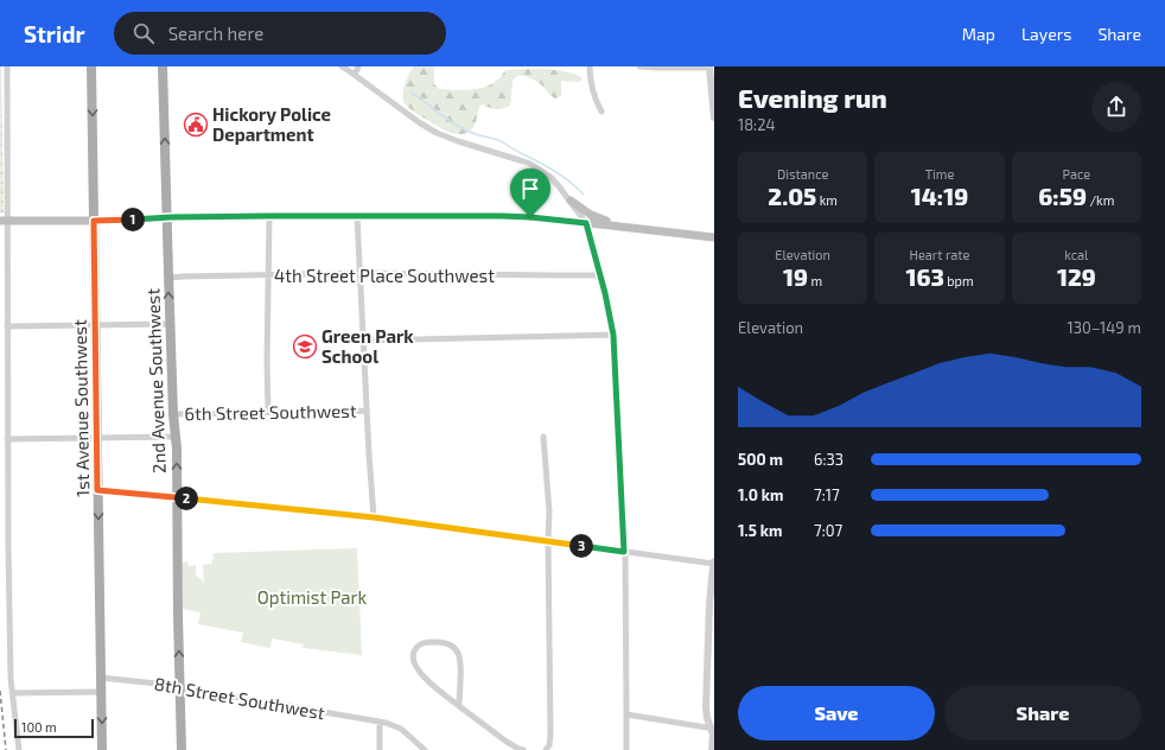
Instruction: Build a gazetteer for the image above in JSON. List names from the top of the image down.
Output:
{
  "streets": {
    "main road": ["2nd Avenue Southwest", "1st Avenue Southwest"],
    "street": ["4th Street Place Southwest", "6th Street Southwest", "8th Street Southwest"]
  },
  "crossings": [
    ["4th Street Place Southwest", "2nd Avenue Southwest"],
    ["2nd Avenue Southwest", "6th Street Southwest"],
    ["2nd Avenue Southwest", "8th Street Southwest"],
    ["1st Avenue Southwest", "6th Street Southwest"],
    ["1st Avenue Southwest", "8th Street Southwest"]
  ],
  "one_way": ["2nd Avenue Southwest", "1st Avenue Southwest"],
  "parks": ["Optimist Park"],
  "places": {
    "public building": ["Hickory Police Department"],
    "school or university": ["Green Park School"]
  },
  "scale_bar": "100 m",
  "page": {
    "header": "Stridr",
    "search": "Search here",
    "nav": ["Map", "Layers", "Share"],
    "heading": ["Evening run", "18:24"],
    "stats": [
      ["Distance", "2.05 km"],
      ["Time", "14:19"],
      ["Pace", "6:59 /km"],
      ["Elevation", "19 m"],
      ["Heart rate", "163 bpm"],
      ["kcal", "129"]
    ],
    "pins": ["1", "2", "3"],
    "chart": ["Elevation", "130–149 m"],
    "list": [
      {
        "name": "500 m",
        "note": "6:33"
      },
      {
        "name": "1.0 km",
        "note": "7:17"
      },
      {
        "name": "1.5 km",
        "note": "7:07"
      }
    ],
    "buttons": ["Save", "Share"],
    "scale": "100 m"
  }
}
